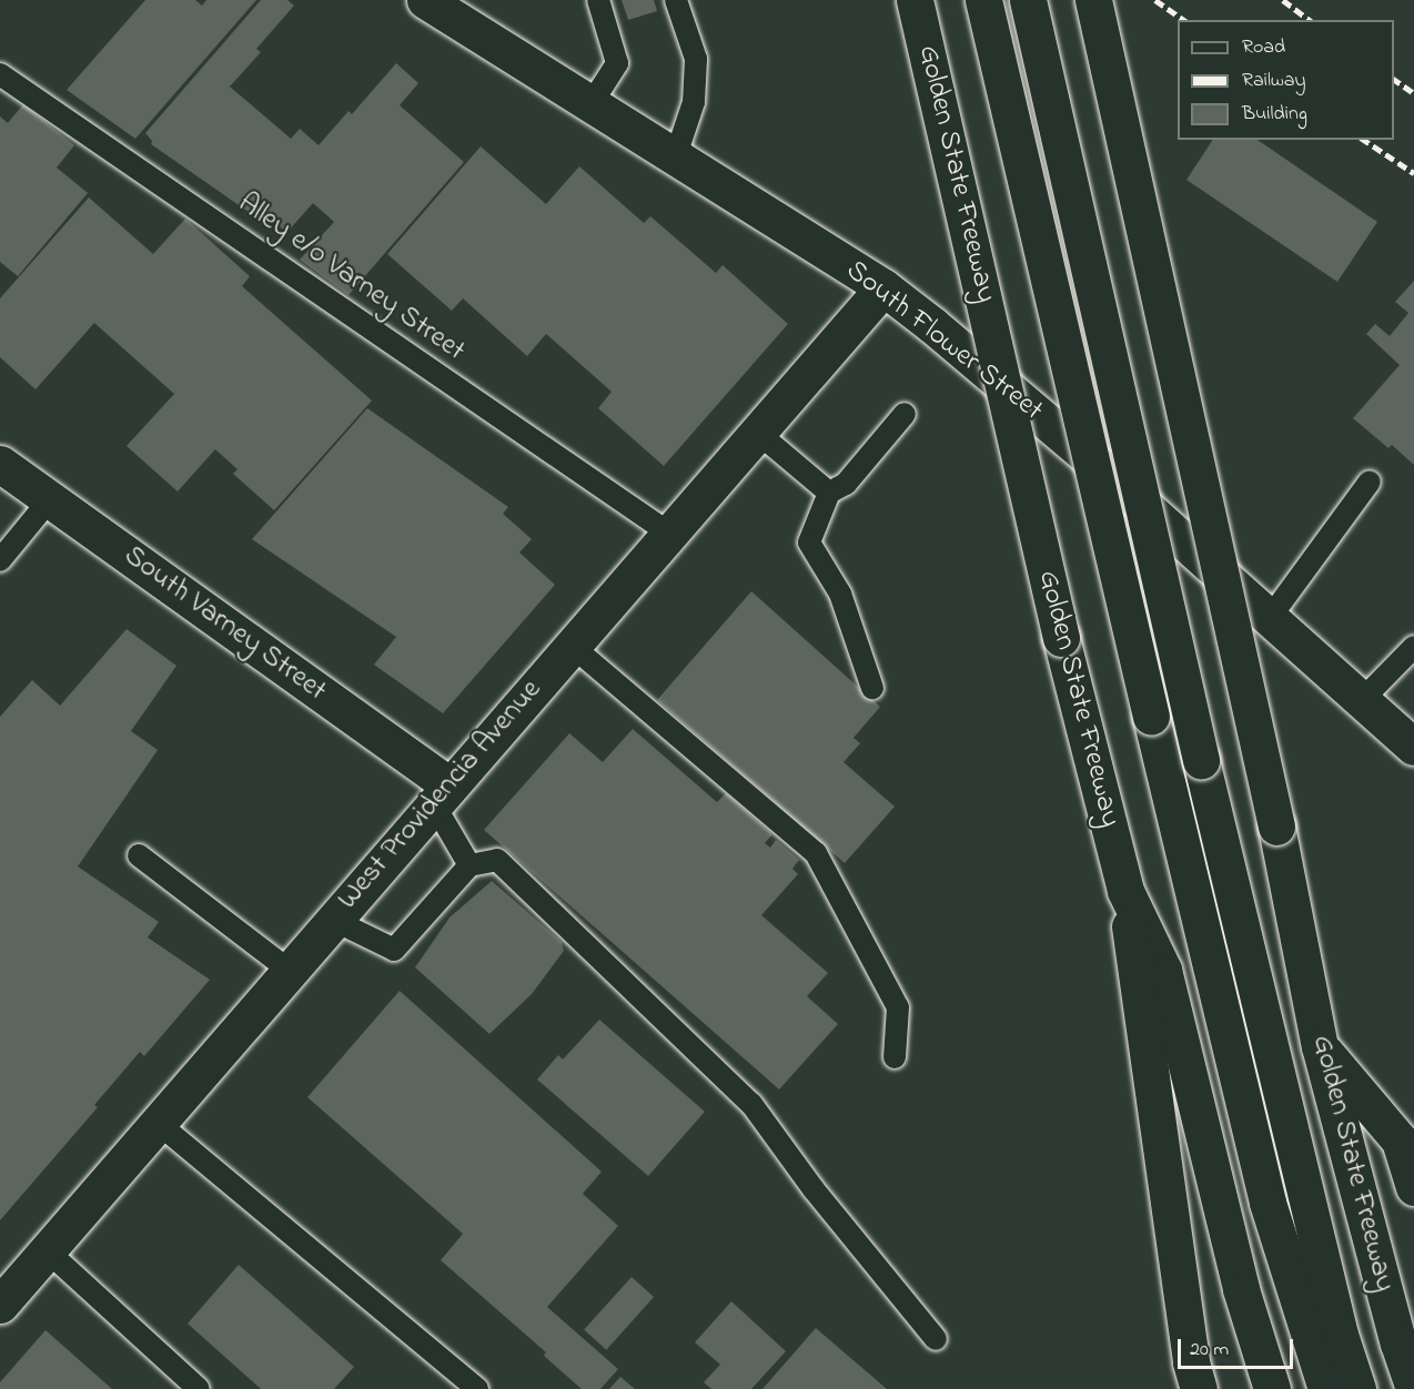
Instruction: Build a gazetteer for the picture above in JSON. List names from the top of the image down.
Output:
{
  "streets": {
    "main road": [
      "Golden State Freeway",
      "South Flower Street",
      "South Varney Street",
      "West Providencia Avenue"
    ],
    "lane": ["Alley e/o Varney Street"]
  },
  "crossings": [
    ["Alley e/o Varney Street", "West Providencia Avenue"],
    ["South Flower Street", "West Providencia Avenue"],
    ["South Varney Street", "West Providencia Avenue"]
  ],
  "legend": ["Road", "Railway", "Building"],
  "scale_bar": "20 m"
}
